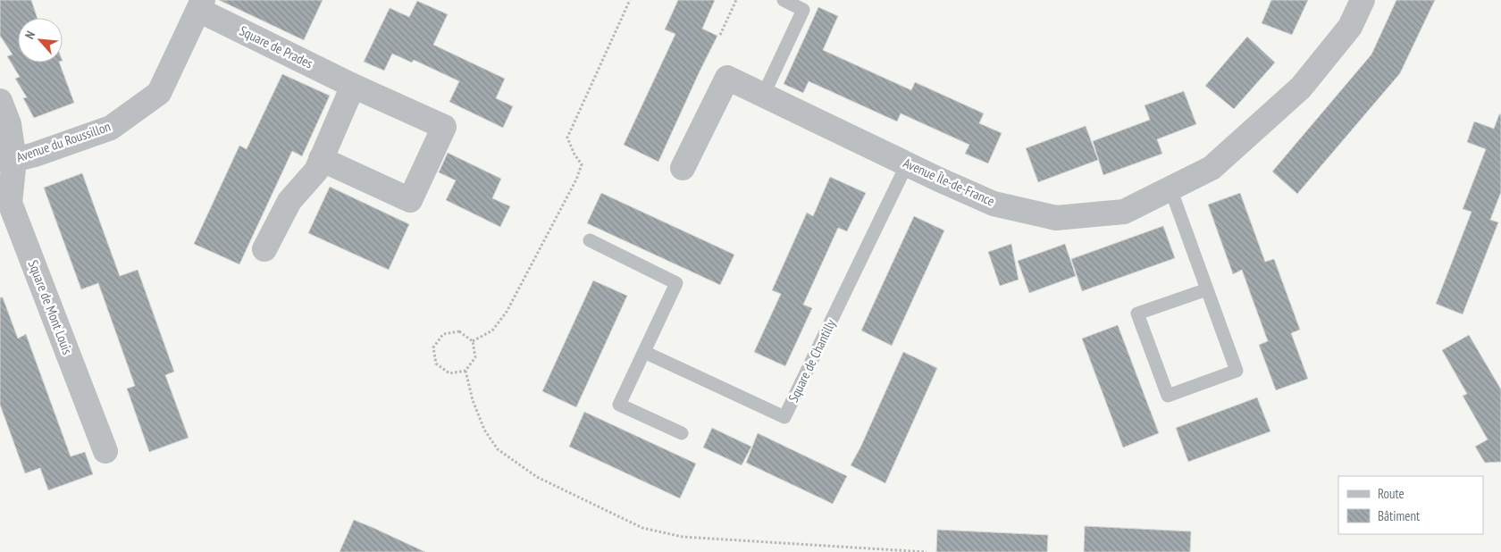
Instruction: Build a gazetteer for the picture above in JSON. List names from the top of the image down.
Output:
{
  "streets": {
    "street": [
      "Square de Prades",
      "Avenue du Roussillon",
      "Avenue Île-de-France",
      "Square de Mont Louis"
    ],
    "lane": ["Square de Chantilly"]
  },
  "crossings": [
    ["Square de Prades", "Avenue du Roussillon"],
    ["Avenue du Roussillon", "Square de Mont Louis"],
    ["Avenue Île-de-France", "Square de Chantilly"]
  ],
  "legend": ["Route", "Bâtiment"],
  "north": "top left"
}
